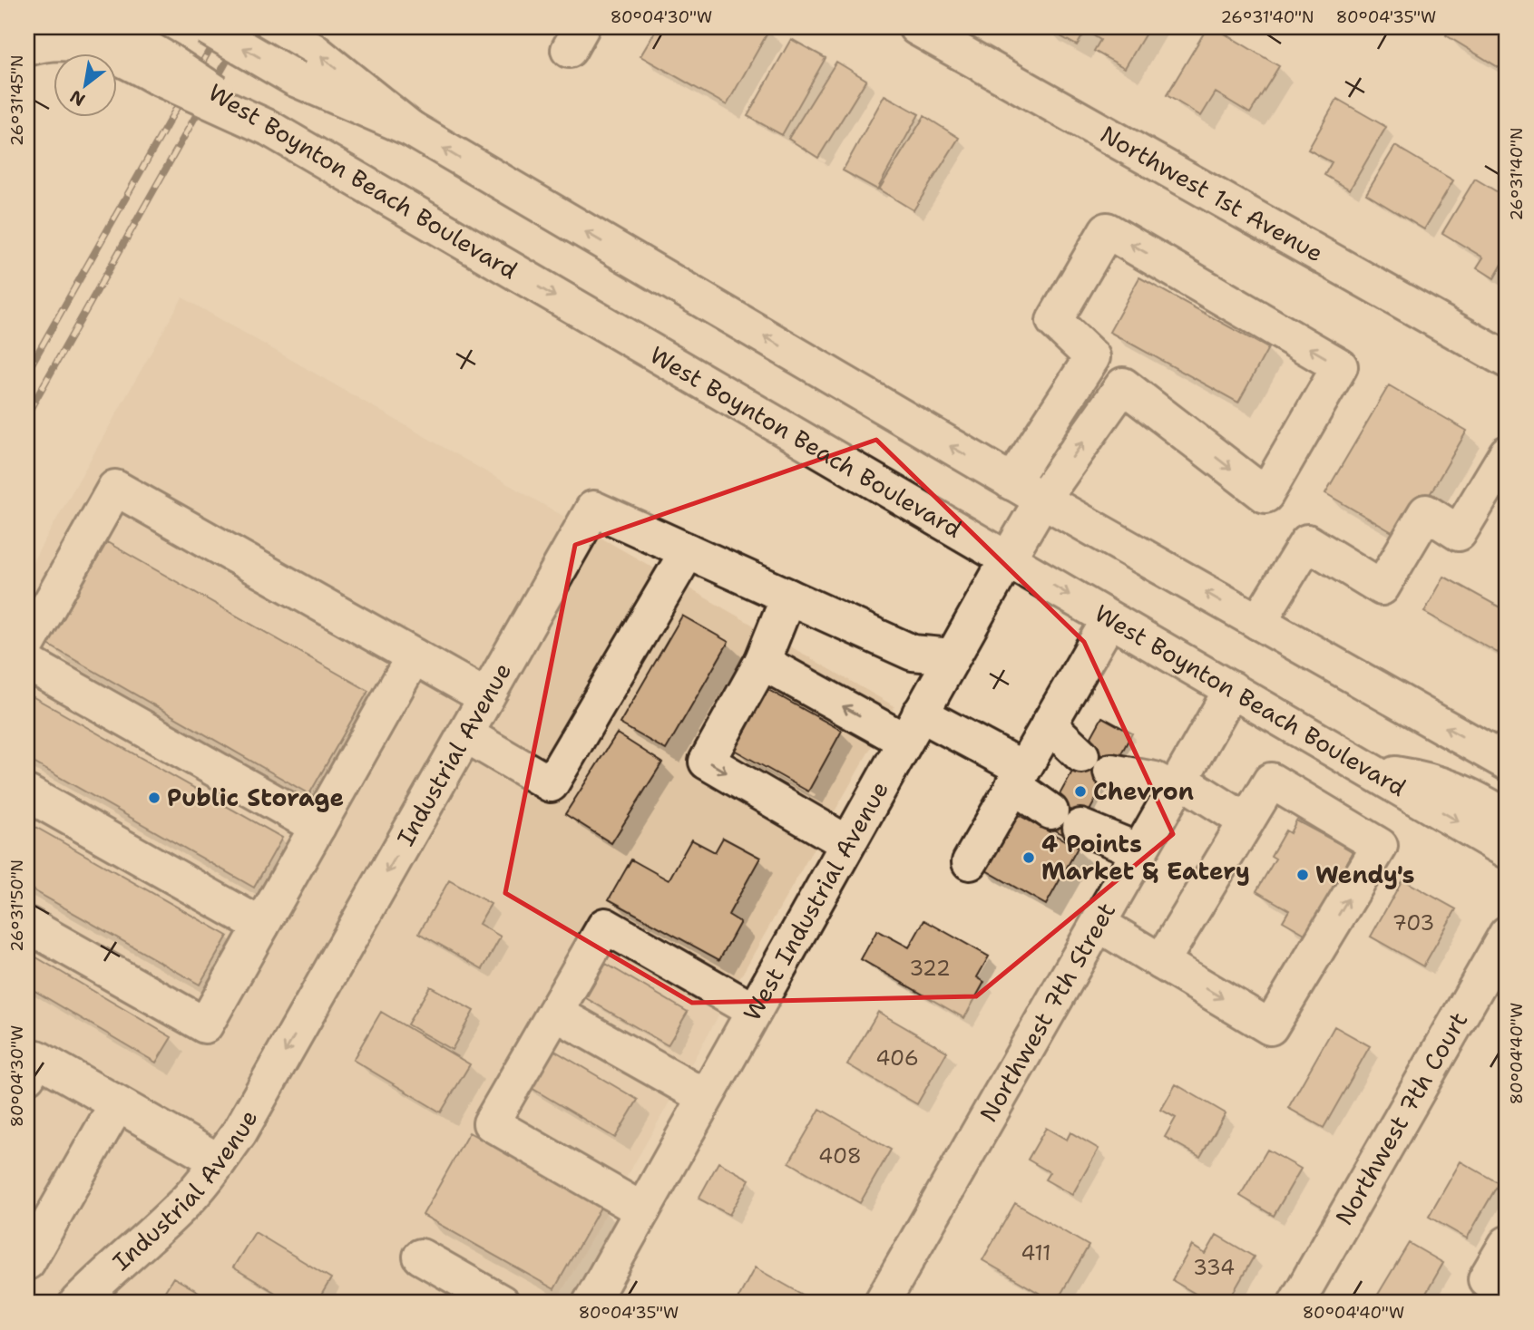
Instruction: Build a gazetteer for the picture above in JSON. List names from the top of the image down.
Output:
{
  "streets": {
    "main road": [
      "West Boynton Beach Boulevard",
      "Northwest 1st Avenue",
      "Industrial Avenue",
      "West Industrial Avenue",
      "Northwest 7th Street",
      "Northwest 7th Court"
    ]
  },
  "crossings": [
    ["West Boynton Beach Boulevard", "West Industrial Avenue"],
    ["West Boynton Beach Boulevard", "Northwest 7th Street"],
    ["Industrial Avenue", "West Industrial Avenue"]
  ],
  "places": [
    "Chevron",
    "Public Storage",
    "4 Points Market & Eatery",
    "Wendy's"
  ],
  "house_numbers": [
    "703",
    "322",
    "406",
    "408",
    "411",
    "334"
  ],
  "north": "bottom left",
  "coordinates": [
    "80°04'30\"W",
    "26°31'40\"N",
    "80°04'35\"W",
    "26°31'45\"N",
    "26°31'50\"N",
    "80°04'40\"W"
  ]
}
